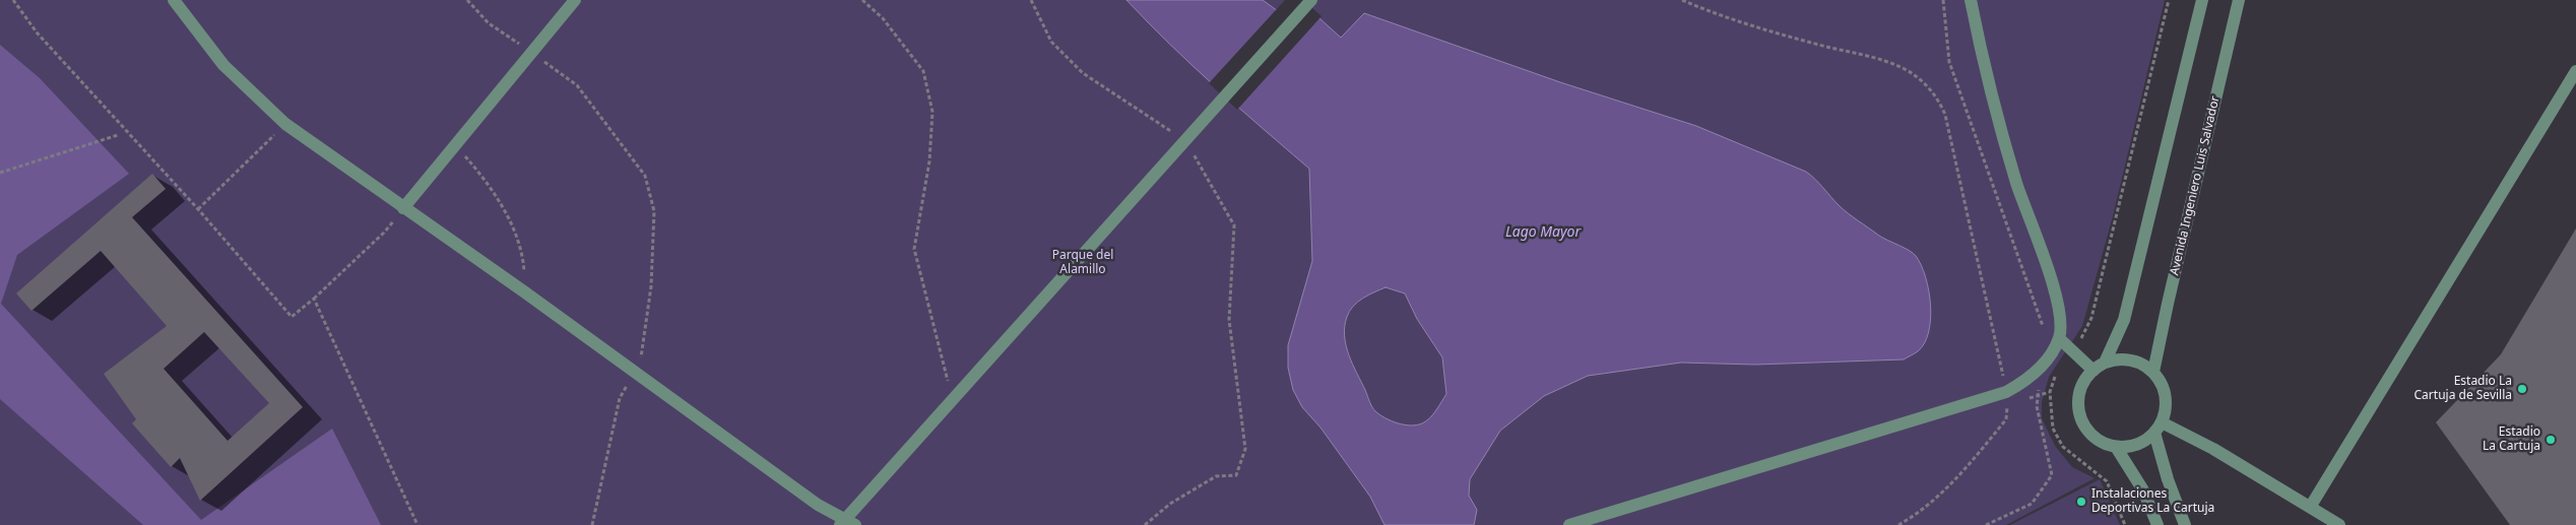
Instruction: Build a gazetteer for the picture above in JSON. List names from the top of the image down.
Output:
{
  "streets": {
    "street": ["Avenida Ingeniero Luis Salvador"]
  },
  "water": ["Lago Mayor"],
  "parks": ["Parque del Alamillo"],
  "places": ["Estadio La Cartuja de Sevilla", "Estadio La Cartuja", "Instalaciones Deportivas La Cartuja"]
}
